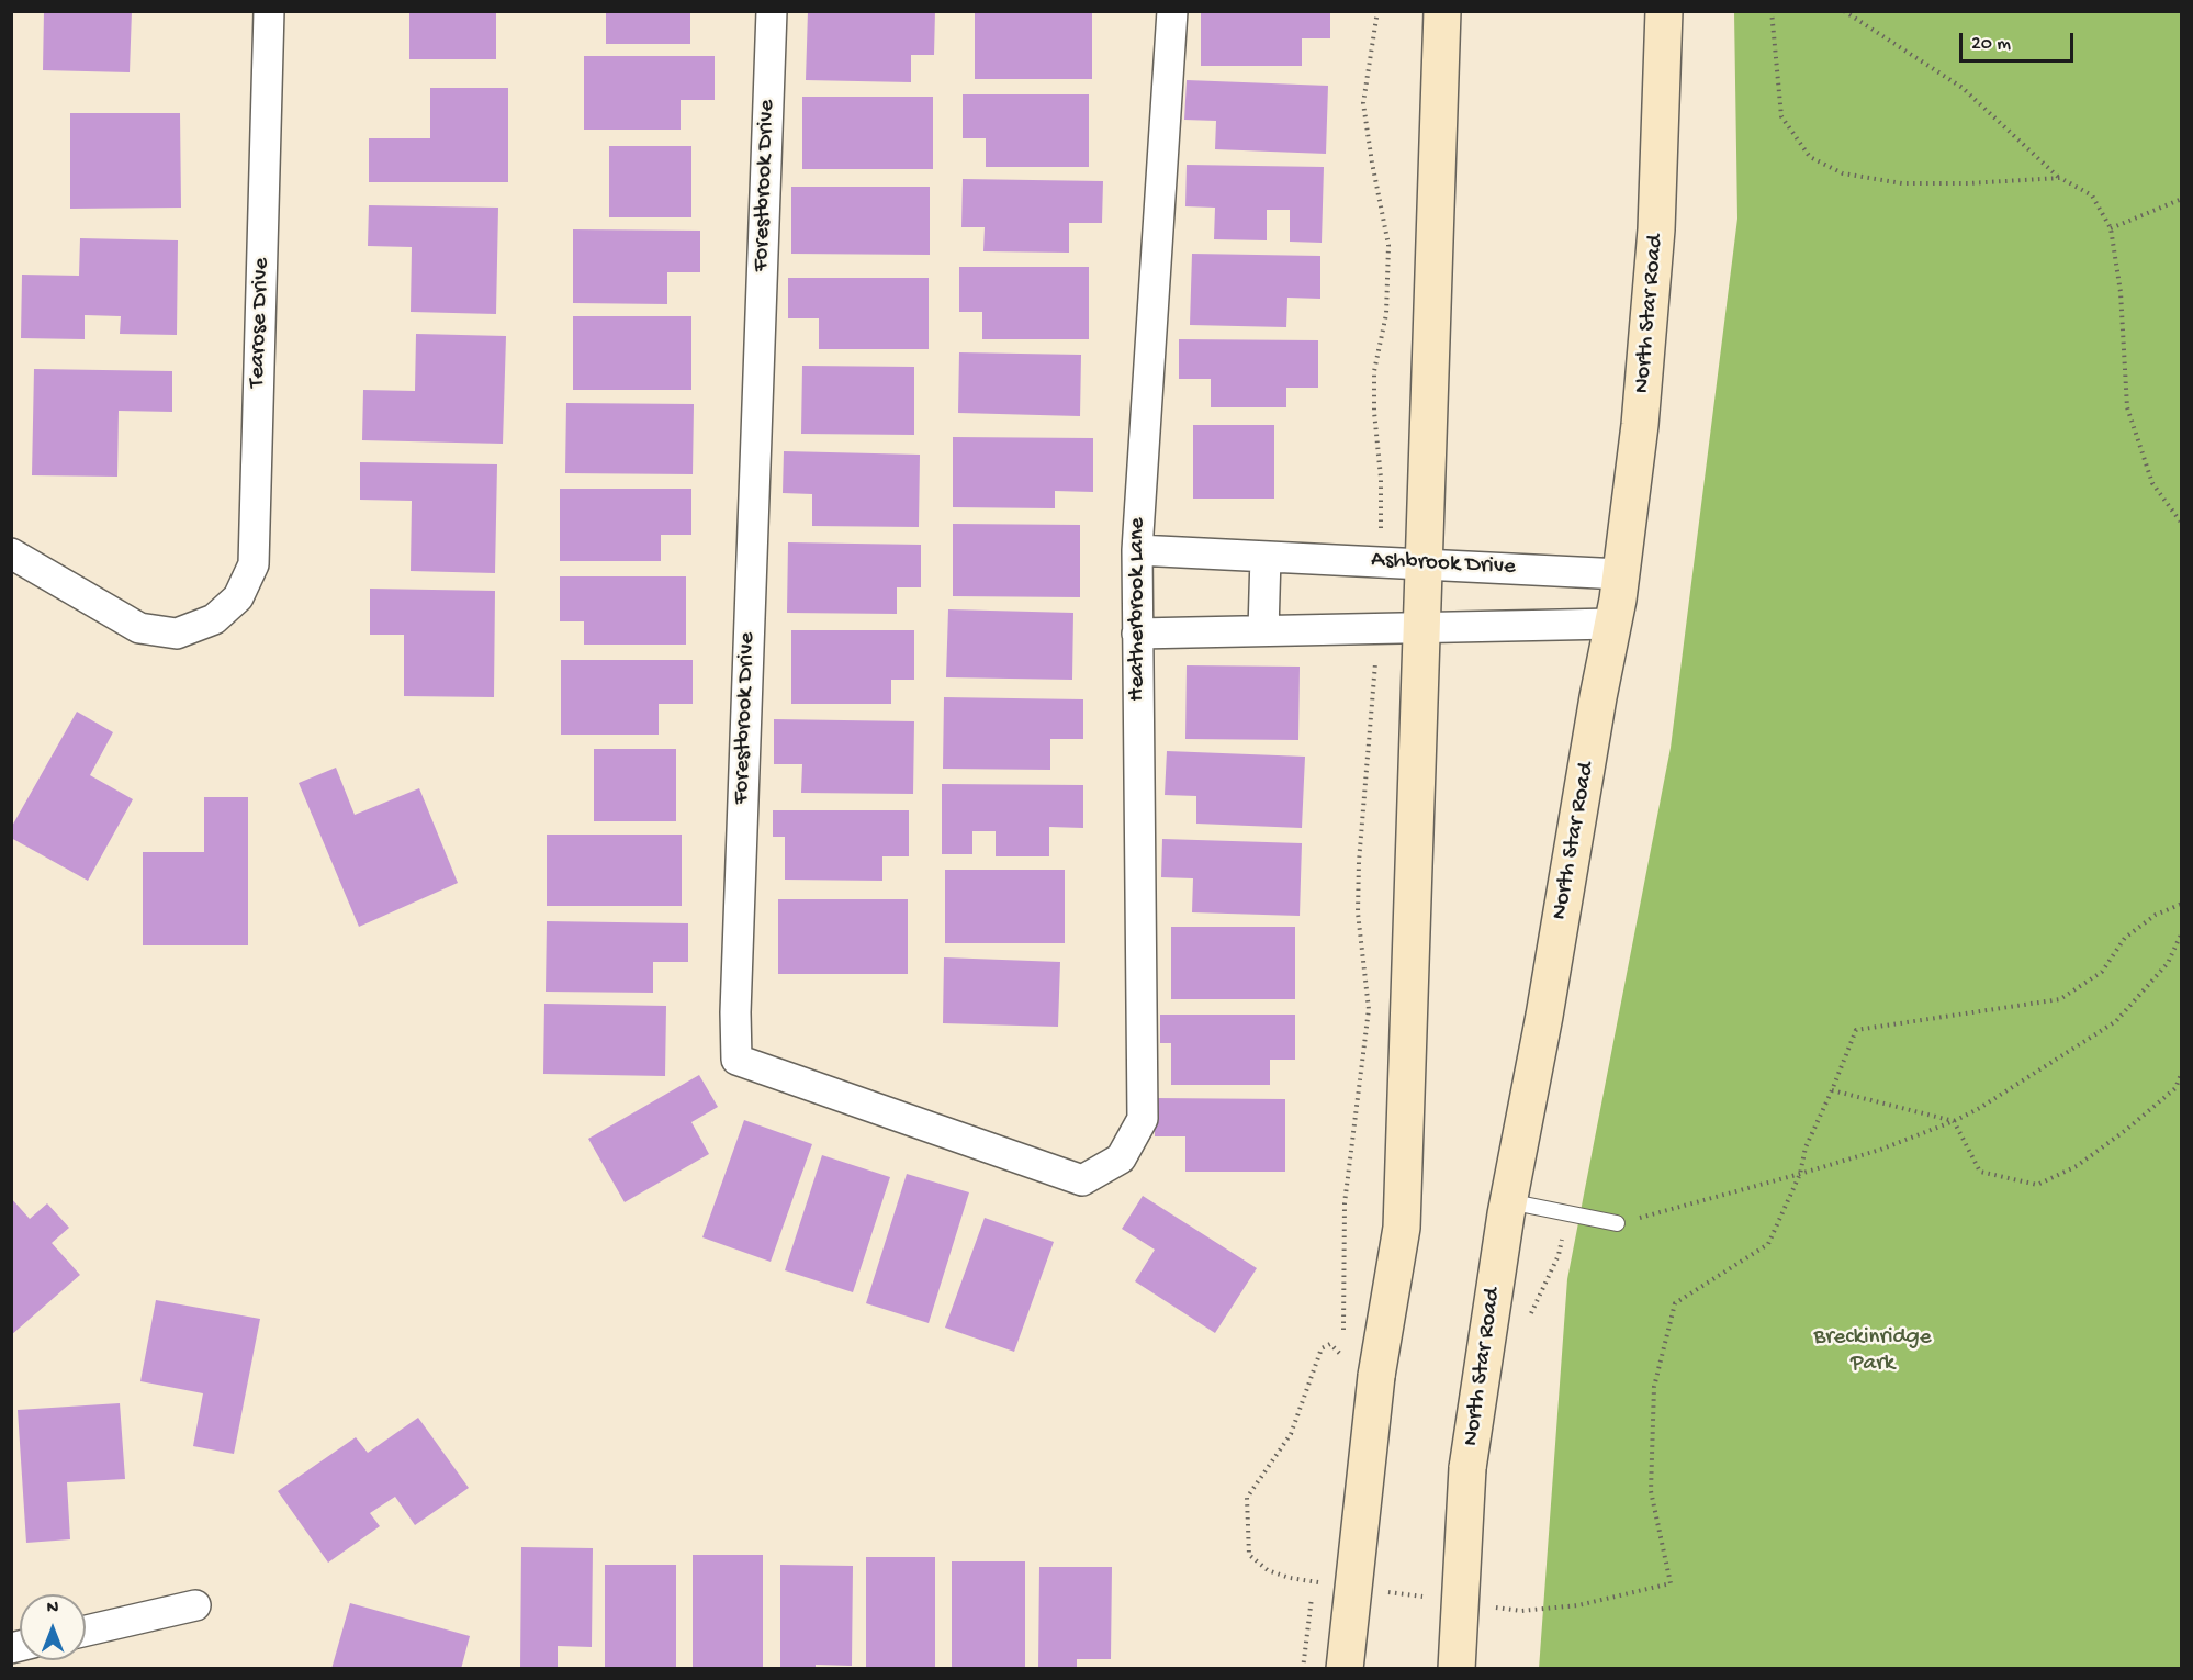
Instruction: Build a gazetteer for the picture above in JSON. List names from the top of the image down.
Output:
{
  "streets": {
    "main road": ["North Star Road"],
    "street": [
      "Forestbrook Drive",
      "Tearose Drive",
      "Ashbrook Drive",
      "Heatherbrook Lane"
    ]
  },
  "crossings": [
    ["Forestbrook Drive", "Heatherbrook Lane"],
    ["North Star Road", "Ashbrook Drive"],
    ["Ashbrook Drive", "Heatherbrook Lane"]
  ],
  "parks": ["Breckinridge Park"],
  "scale_bar": "20 m",
  "north": "top"
}
